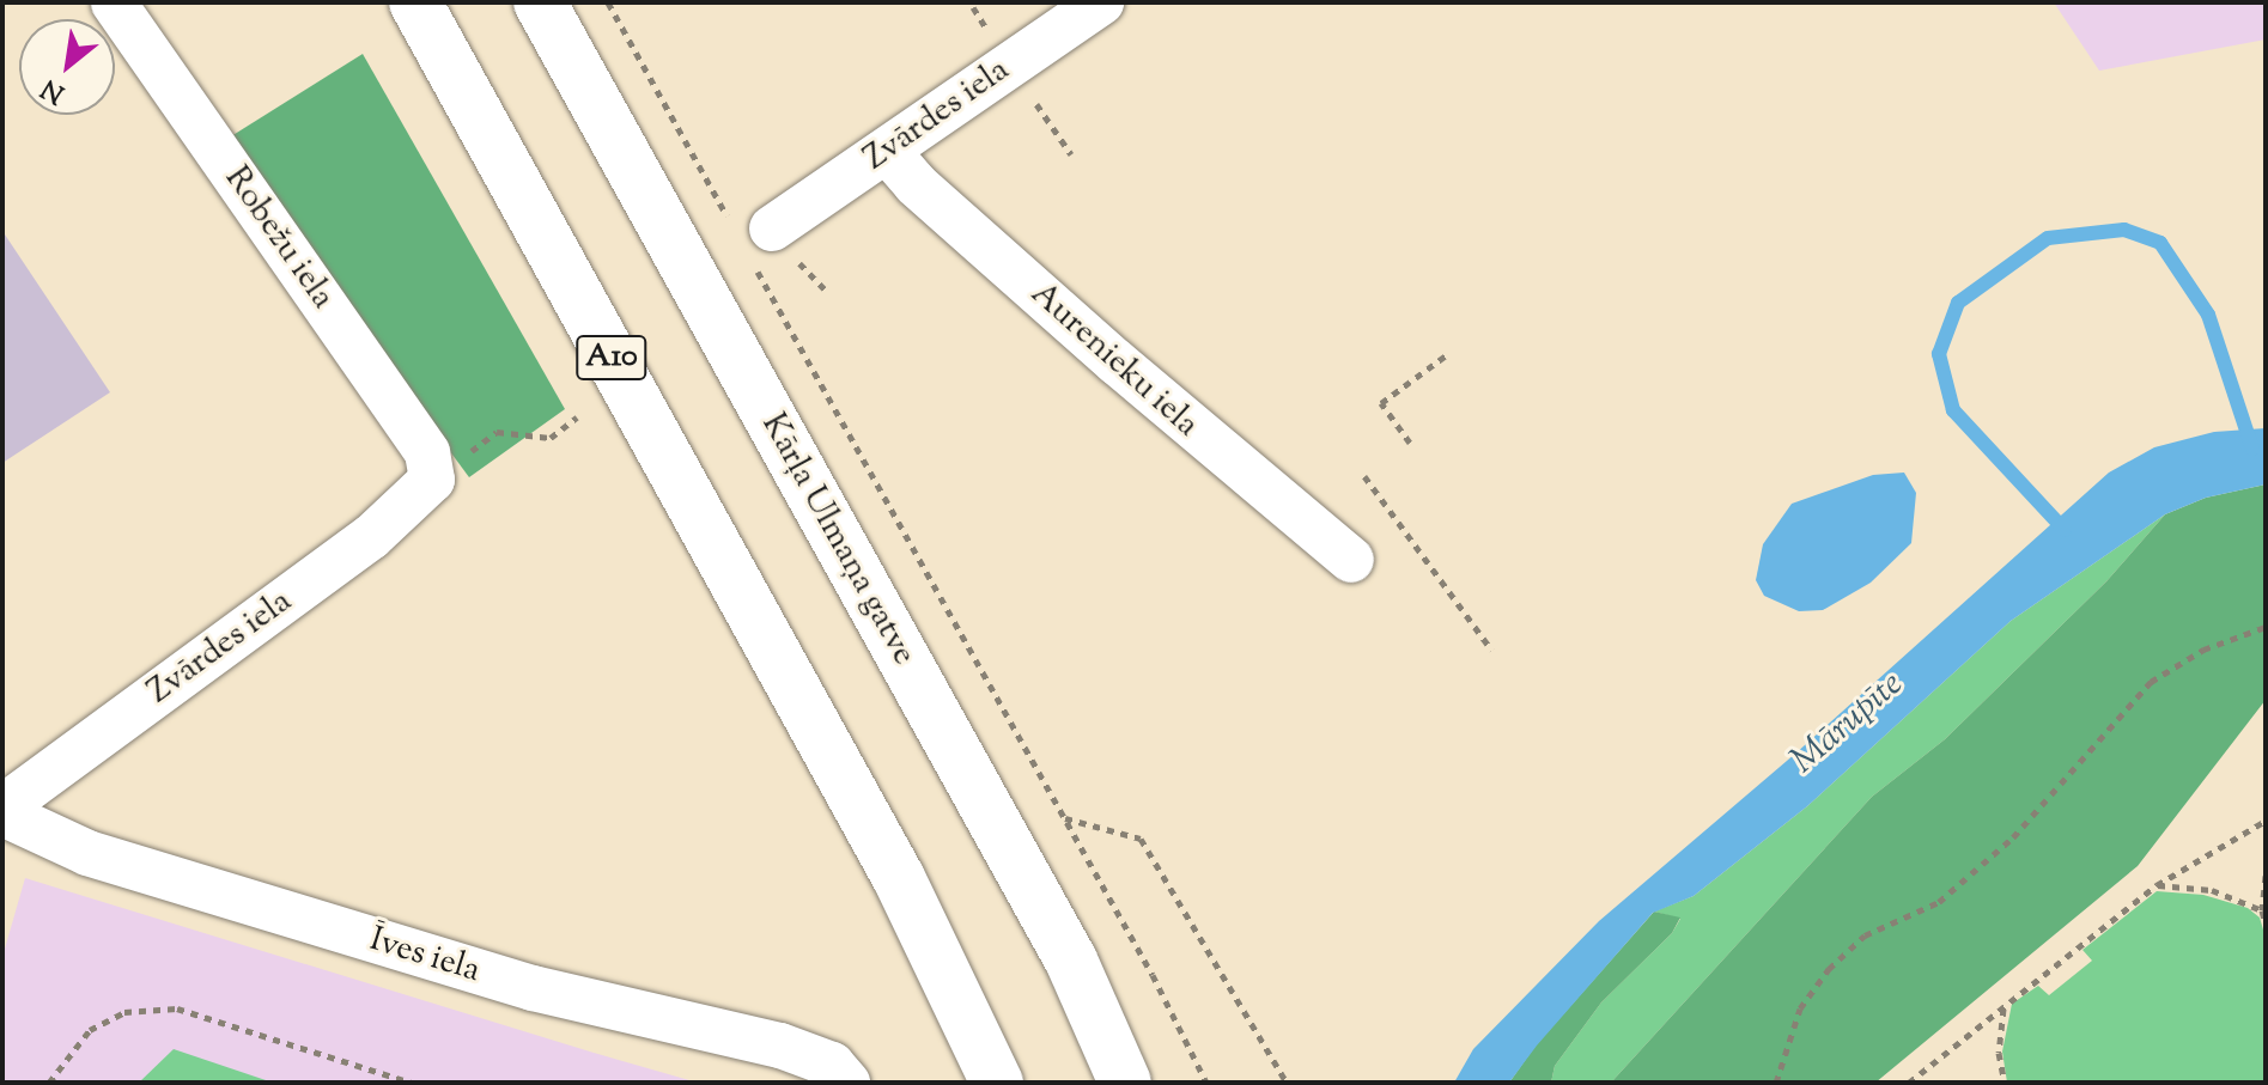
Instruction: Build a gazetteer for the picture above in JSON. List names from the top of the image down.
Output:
{
  "streets": {
    "highway": ["A10", "Kārļa Ulmaņa gatve"],
    "street": [
      "Zvārdes iela",
      "Robežu iela",
      "Aurenieku iela",
      "Īves iela"
    ]
  },
  "crossings": [
    ["Zvārdes iela", "Robežu iela"],
    ["Zvārdes iela", "Aurenieku iela"],
    ["Zvārdes iela", "Īves iela"]
  ],
  "water": ["Mārupīte"],
  "north": "bottom left"
}
